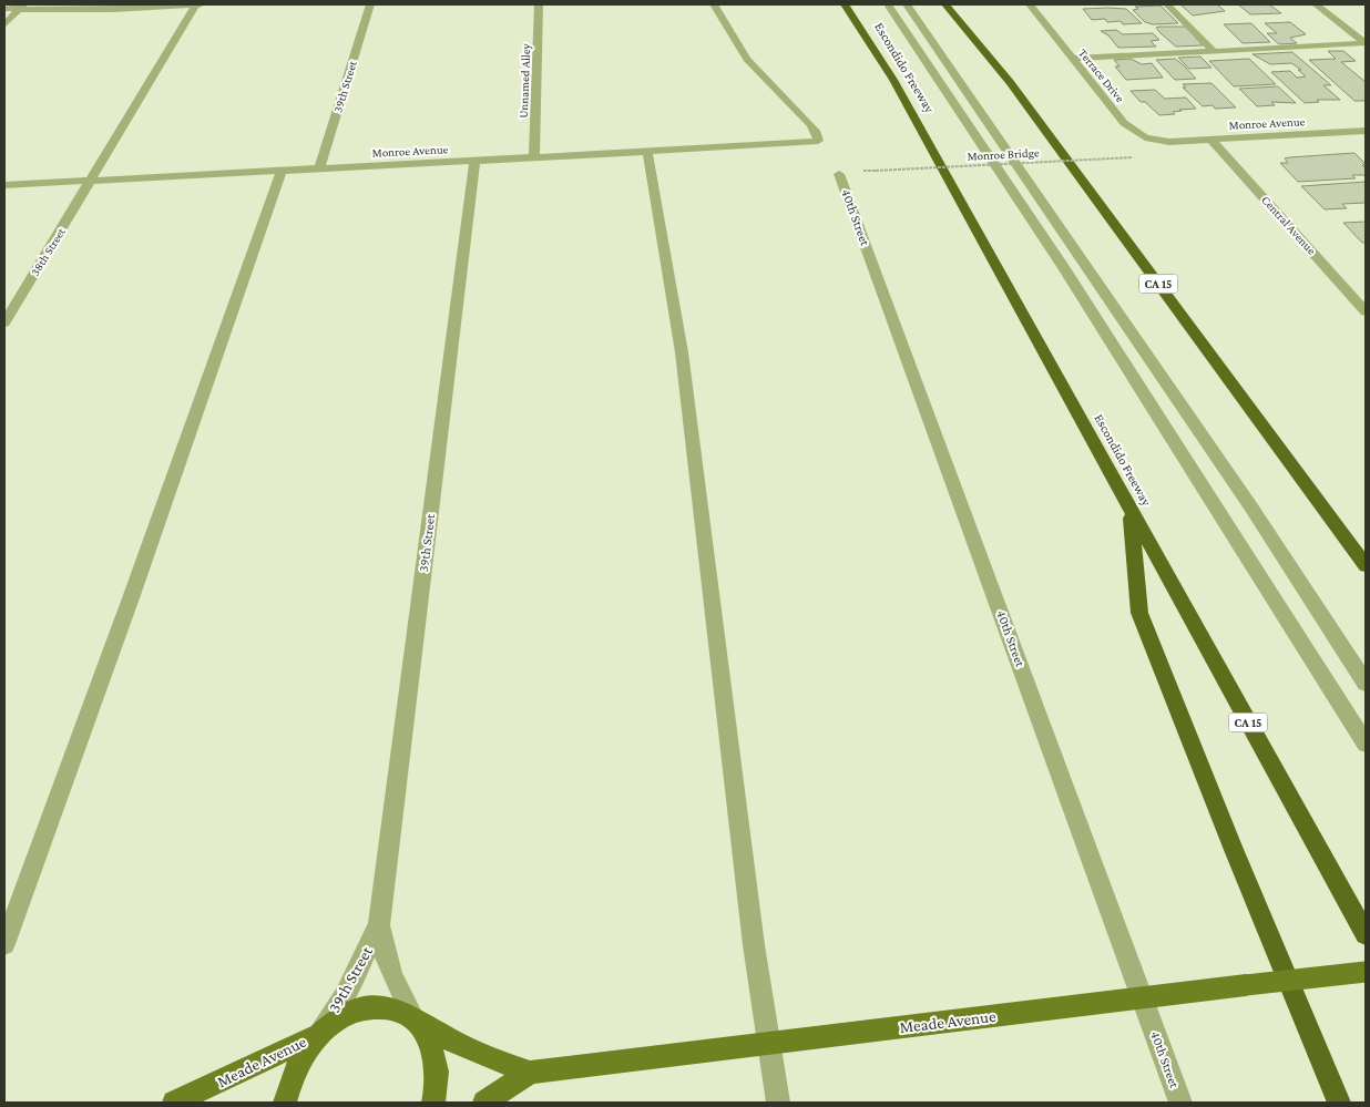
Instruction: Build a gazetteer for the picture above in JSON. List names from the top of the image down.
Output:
{
  "streets": {
    "highway": ["Escondido Freeway", "CA 15"],
    "main road": ["Meade Avenue"],
    "street": [
      "Terrace Drive",
      "Unnamed Alley",
      "39th Street",
      "Monroe Avenue",
      "40th Street",
      "Central Avenue",
      "38th Street"
    ],
    "path": ["Monroe Bridge"]
  },
  "crossings": [
    ["Terrace Drive", "Monroe Avenue"],
    ["Unnamed Alley", "Monroe Avenue"],
    ["39th Street", "Monroe Avenue"],
    ["39th Street", "Meade Avenue"],
    ["Monroe Avenue", "Central Avenue"],
    ["Monroe Avenue", "38th Street"],
    ["40th Street", "Meade Avenue"]
  ]
}
